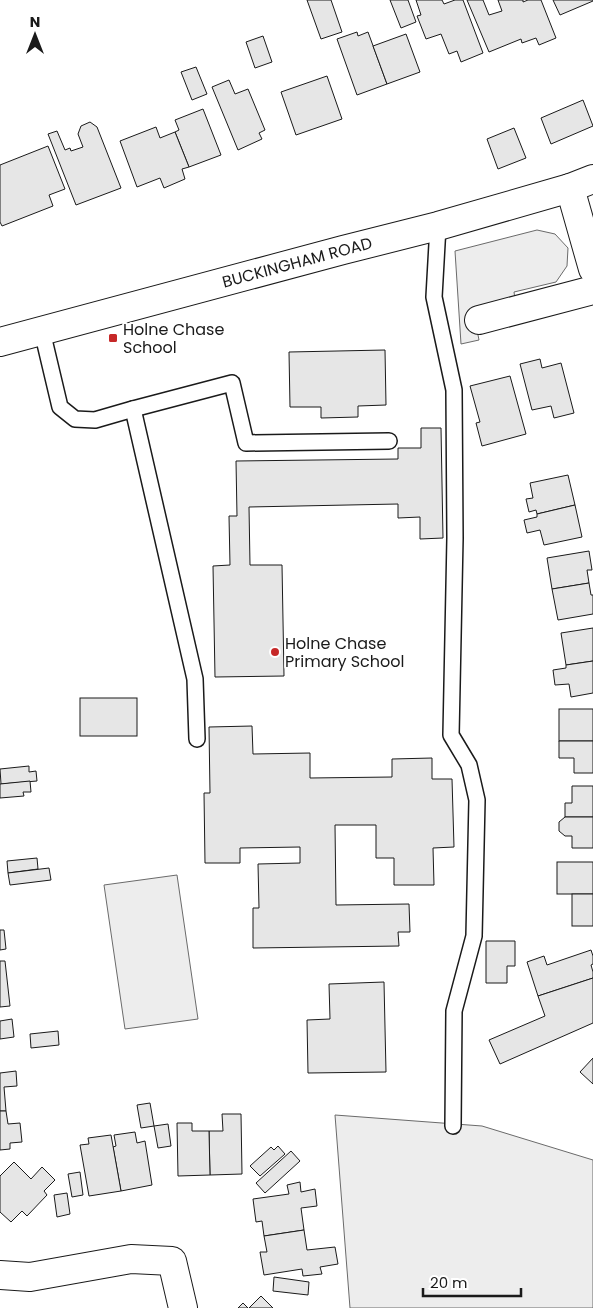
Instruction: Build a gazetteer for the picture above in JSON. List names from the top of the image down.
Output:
{
  "streets": {
    "main road": ["BUCKINGHAM ROAD"]
  },
  "places": {
    "transit": ["Holne Chase School"],
    "other": ["Holne Chase Primary School"]
  },
  "scale_bar": "20 m",
  "north": "top"
}
